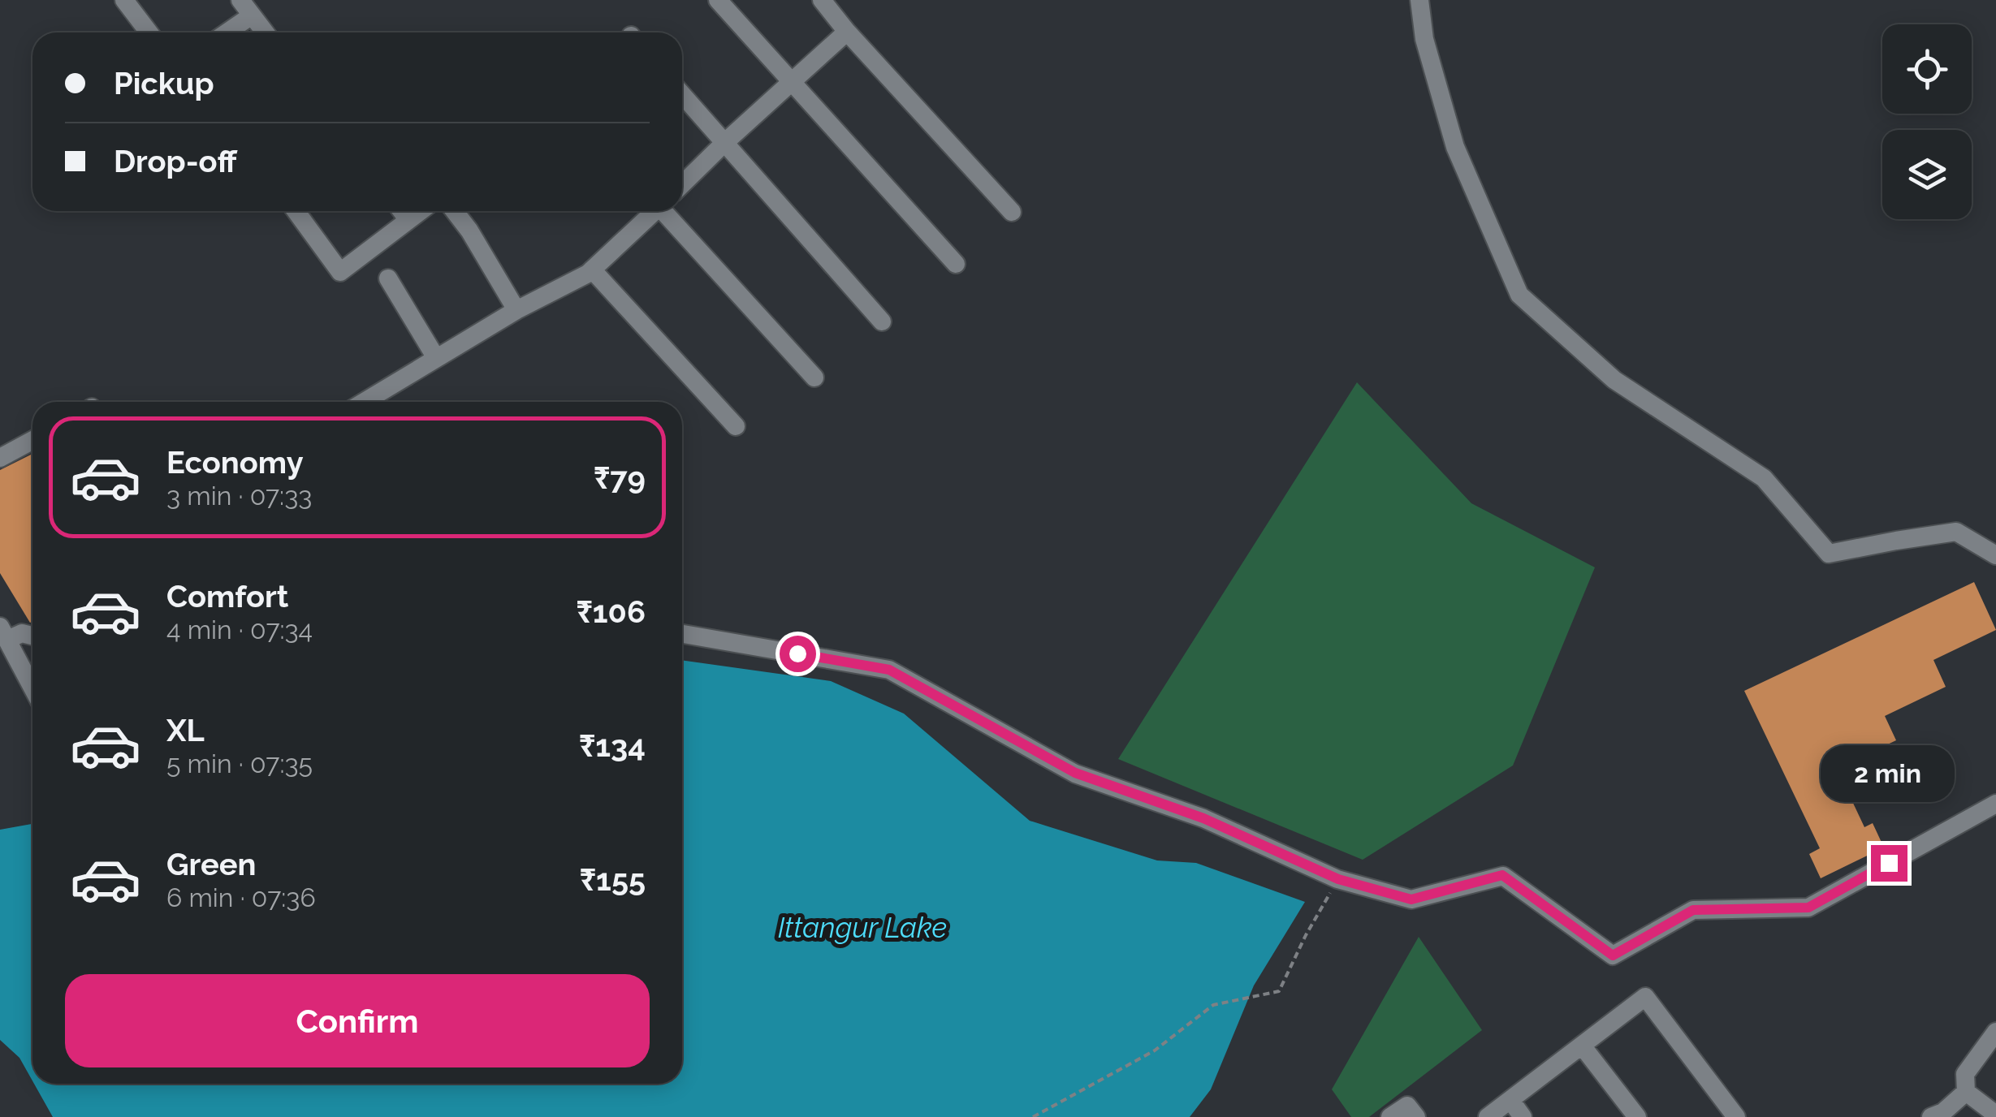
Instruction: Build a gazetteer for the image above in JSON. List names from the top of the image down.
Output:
{
  "water": ["Ittangur Lake"],
  "page": {
    "banner": ["Pickup", "Drop-off"],
    "list": [
      {
        "name": "Economy",
        "note": "3 min · 07:33",
        "value": "₹79"
      },
      {
        "name": "Comfort",
        "note": "4 min · 07:34",
        "value": "₹106"
      },
      {
        "name": "XL",
        "note": "5 min · 07:35",
        "value": "₹134"
      },
      {
        "name": "Green",
        "note": "6 min · 07:36",
        "value": "₹155"
      }
    ],
    "bubble": "2 min",
    "buttons": "Confirm"
  }
}
